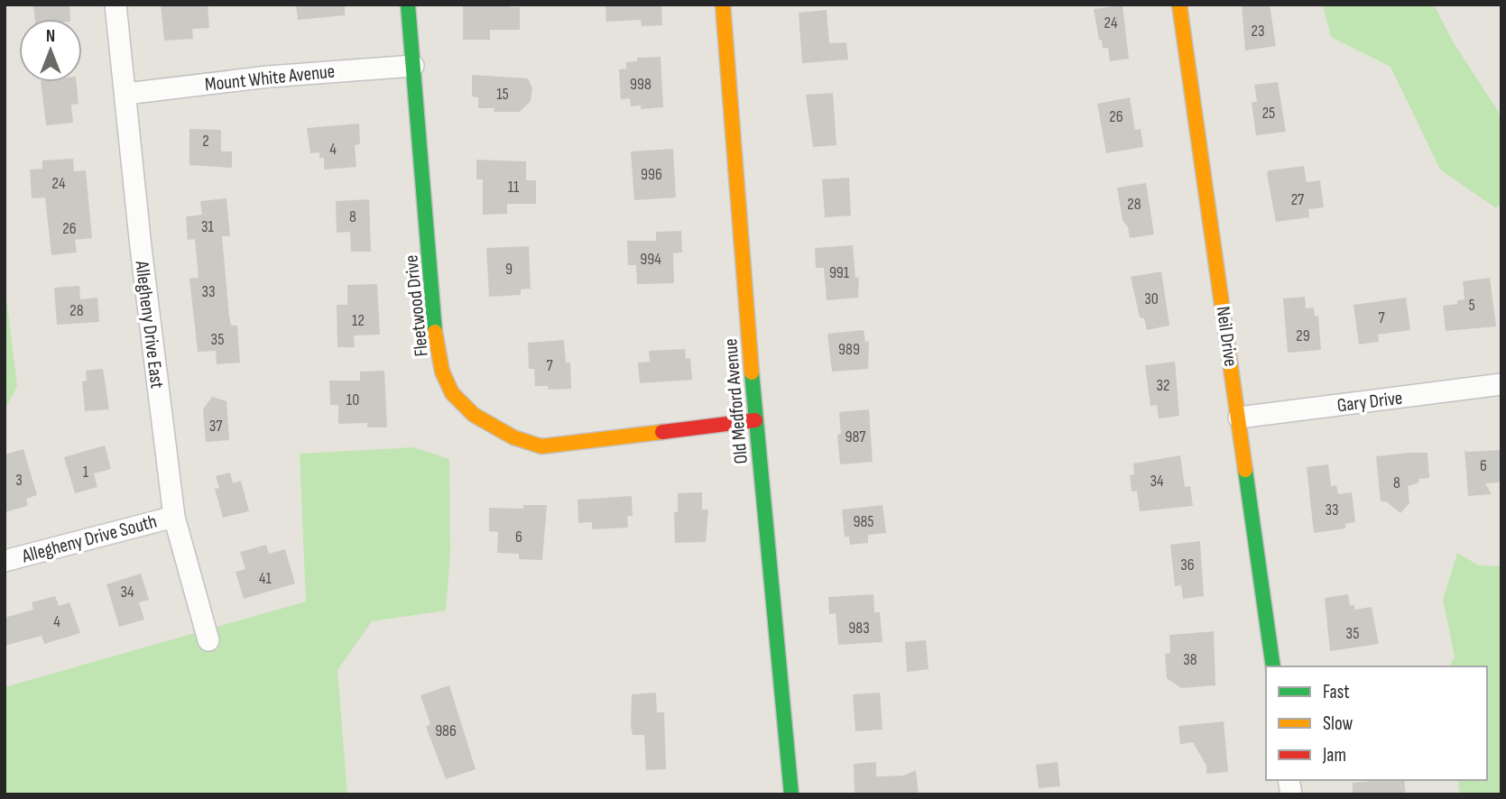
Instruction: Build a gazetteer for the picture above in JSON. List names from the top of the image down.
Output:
{
  "streets": {
    "street": [
      "Mount White Avenue",
      "Fleetwood Drive",
      "Allegheny Drive East",
      "Neil Drive",
      "Old Medford Avenue",
      "Gary Drive",
      "Allegheny Drive South"
    ]
  },
  "crossings": [
    ["Mount White Avenue", "Fleetwood Drive"],
    ["Mount White Avenue", "Allegheny Drive East"],
    ["Fleetwood Drive", "Old Medford Avenue"],
    ["Allegheny Drive East", "Allegheny Drive South"],
    ["Neil Drive", "Gary Drive"]
  ],
  "house_numbers": [
    "24",
    "23",
    "998",
    "15",
    "25",
    "26",
    "2",
    "4",
    "996",
    "24",
    "11",
    "27",
    "28",
    "8",
    "31",
    "26",
    "994",
    "9",
    "991",
    "33",
    "30",
    "5",
    "28",
    "7",
    "12",
    "29",
    "35",
    "989",
    "7",
    "32",
    "10",
    "37",
    "987",
    "6",
    "1",
    "3",
    "34",
    "8",
    "33",
    "985",
    "6",
    "36",
    "41",
    "34",
    "4",
    "983",
    "35",
    "38",
    "986"
  ],
  "legend": ["Fast", "Slow", "Jam"],
  "north": "top"
}
